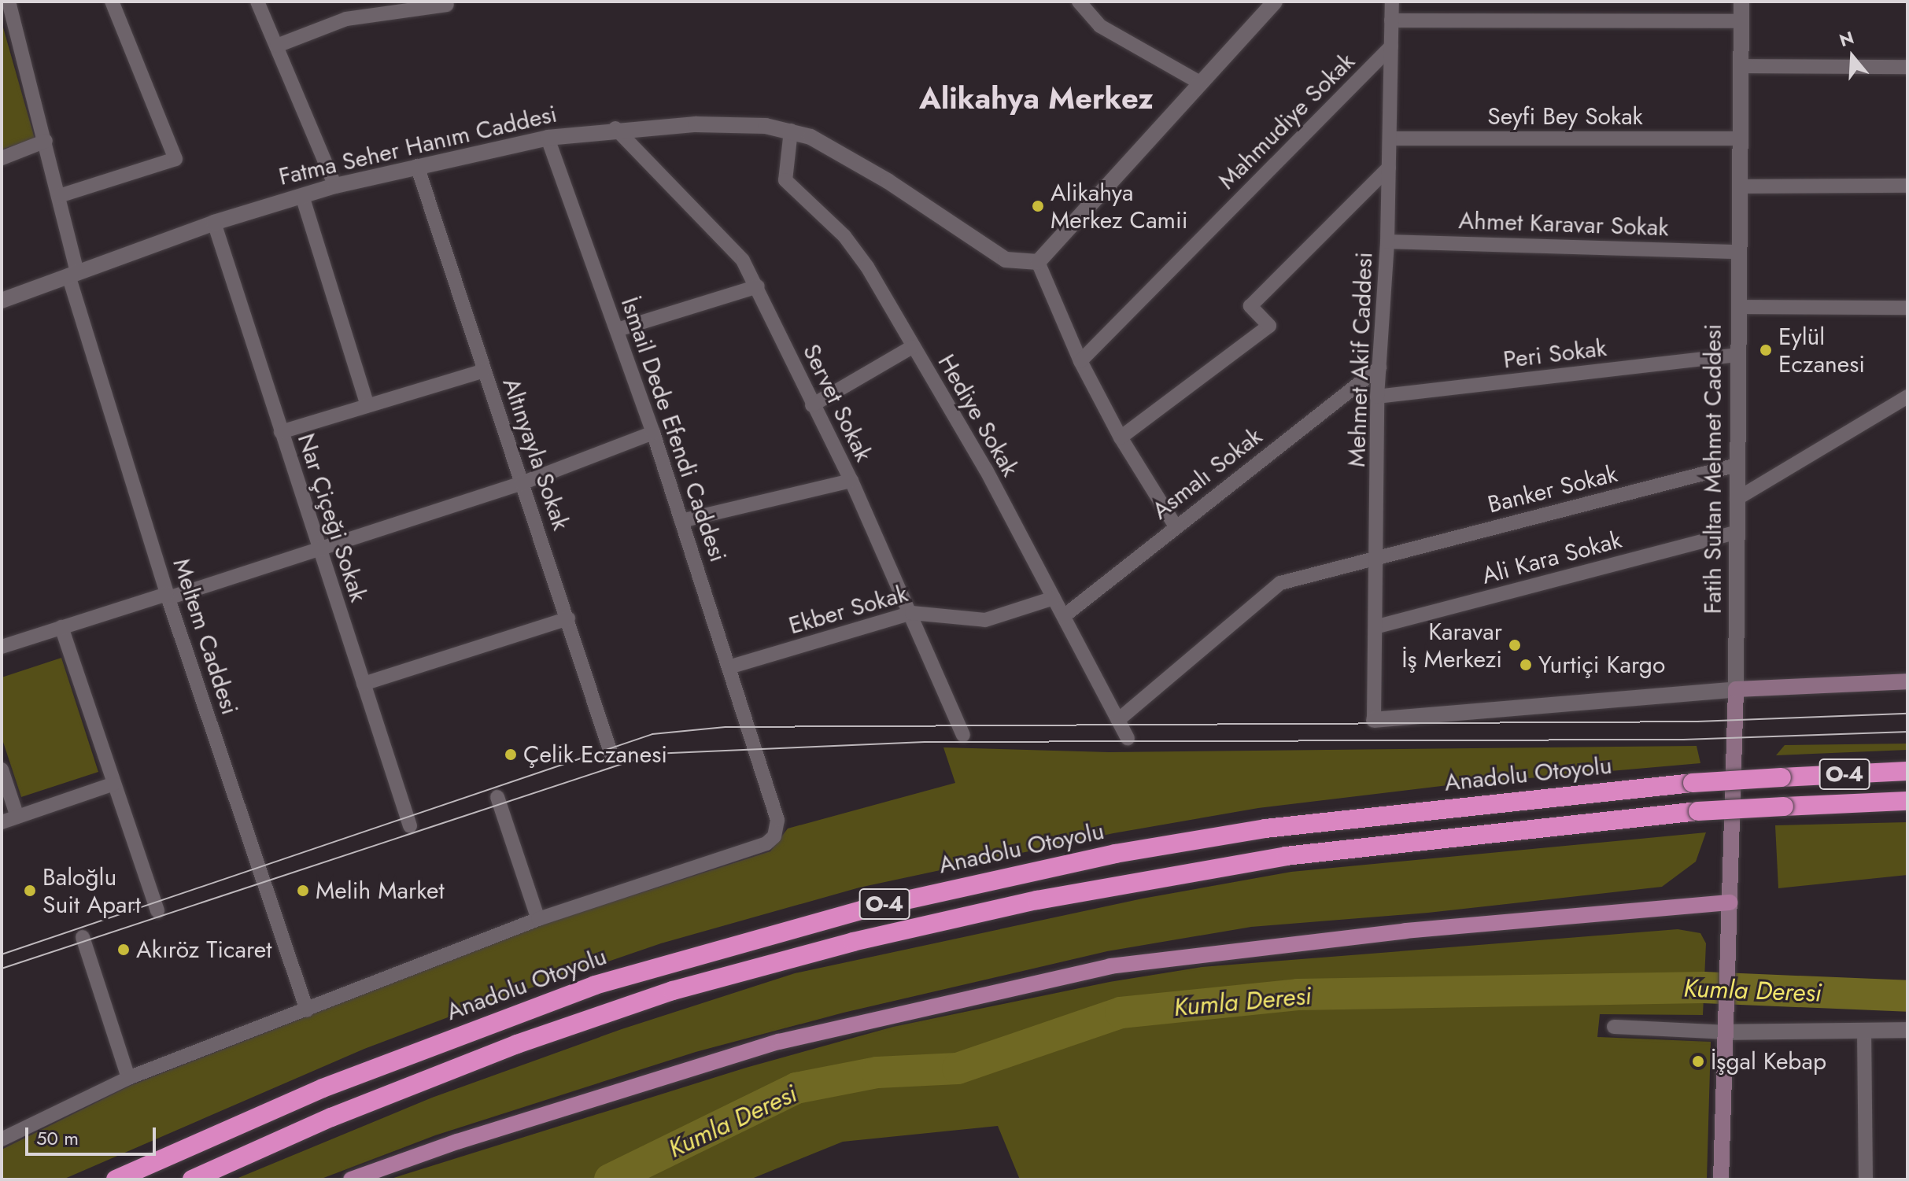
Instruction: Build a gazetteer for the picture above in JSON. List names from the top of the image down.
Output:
{
  "streets": {
    "highway": ["Anadolu Otoyolu", "O-4"],
    "main road": ["Fatih Sultan Mehmet Caddesi"],
    "street": [
      "Seyfi Bey Sokak",
      "Mahmudiye Sokak",
      "Fatma Seher Hanım Caddesi",
      "Ahmet Karavar Sokak",
      "Peri Sokak",
      "Mehmet Akif Caddesi",
      "Servet Sokak",
      "Hediye Sokak",
      "İsmail Dede Efendi Caddesi",
      "Altınyayla Sokak",
      "Asmalı Sokak",
      "Banker Sokak",
      "Nar Çiçeği Sokak",
      "Ali Kara Sokak",
      "Ekber Sokak",
      "Meltem Caddesi"
    ]
  },
  "crossings": [
    ["Seyfi Bey Sokak", "Mehmet Akif Caddesi"],
    ["Seyfi Bey Sokak", "Fatih Sultan Mehmet Caddesi"],
    ["Mahmudiye Sokak", "Mehmet Akif Caddesi"],
    ["Fatma Seher Hanım Caddesi", "Servet Sokak"],
    ["Fatma Seher Hanım Caddesi", "Hediye Sokak"],
    ["Fatma Seher Hanım Caddesi", "İsmail Dede Efendi Caddesi"],
    ["Fatma Seher Hanım Caddesi", "Altınyayla Sokak"],
    ["Fatma Seher Hanım Caddesi", "Nar Çiçeği Sokak"],
    ["Fatma Seher Hanım Caddesi", "Meltem Caddesi"],
    ["Ahmet Karavar Sokak", "Mehmet Akif Caddesi"],
    ["Ahmet Karavar Sokak", "Fatih Sultan Mehmet Caddesi"],
    ["Peri Sokak", "Mehmet Akif Caddesi"],
    ["Peri Sokak", "Fatih Sultan Mehmet Caddesi"],
    ["Mehmet Akif Caddesi", "Asmalı Sokak"],
    ["Mehmet Akif Caddesi", "Banker Sokak"],
    ["Mehmet Akif Caddesi", "Ali Kara Sokak"],
    ["Servet Sokak", "Ekber Sokak"],
    ["Hediye Sokak", "Asmalı Sokak"],
    ["Hediye Sokak", "Banker Sokak"],
    ["Hediye Sokak", "Ekber Sokak"],
    ["İsmail Dede Efendi Caddesi", "Ekber Sokak"],
    ["İsmail Dede Efendi Caddesi", "Meltem Caddesi"],
    ["Fatih Sultan Mehmet Caddesi", "Banker Sokak"],
    ["Fatih Sultan Mehmet Caddesi", "Ali Kara Sokak"]
  ],
  "districts": ["Alikahya Merkez"],
  "water": ["Kumla Deresi"],
  "places": [
    "Alikahya Merkez Camii",
    "Eylül Eczanesi",
    "Karavar İş Merkezi",
    "Yurtiçi Kargo",
    "Çelik Eczanesi",
    "Baloğlu Suit Apart",
    "Melih Market",
    "Akıröz Ticaret",
    "İşgal Kebap"
  ],
  "scale_bar": "50 m",
  "north": "top"
}
